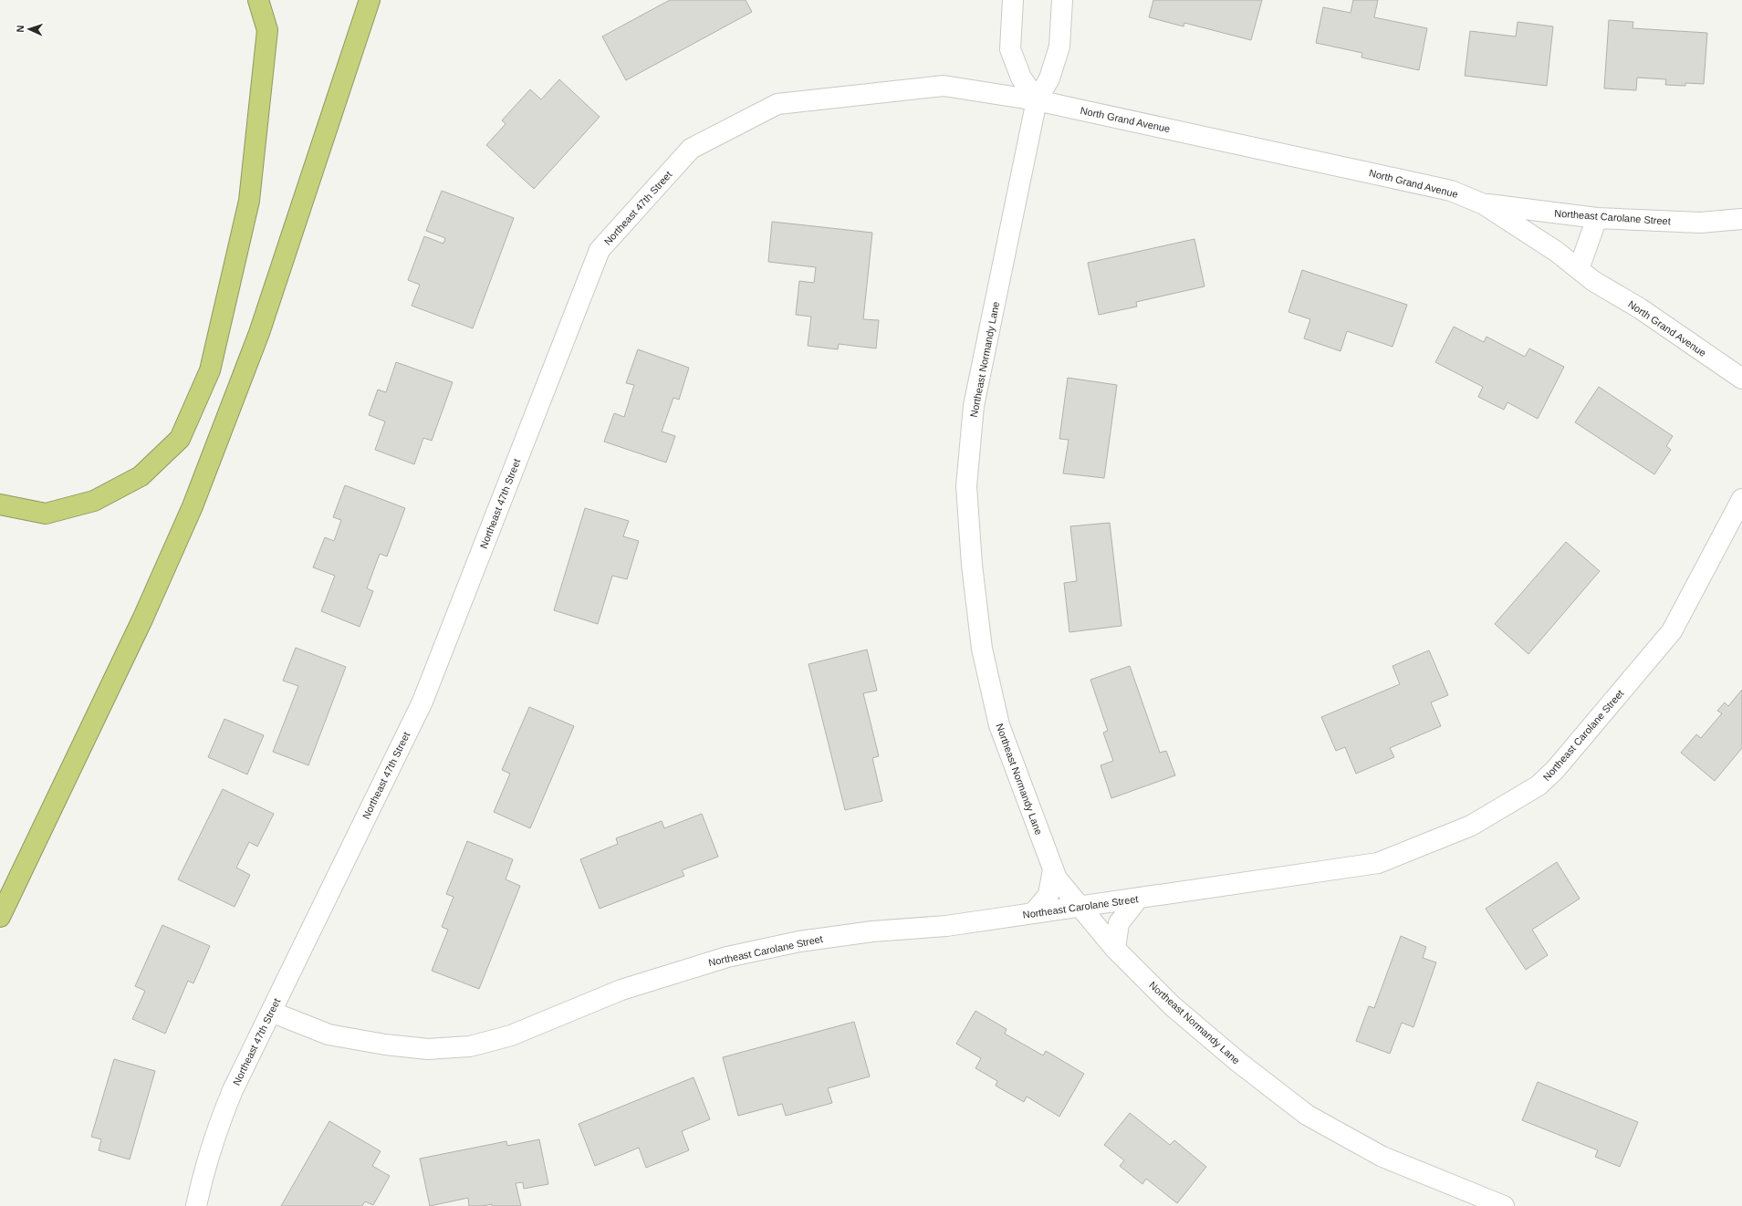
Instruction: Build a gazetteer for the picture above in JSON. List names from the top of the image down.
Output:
{
  "streets": {
    "street": [
      "North Grand Avenue",
      "Northeast 47th Street",
      "Northeast Carolane Street",
      "Northeast Normandy Lane"
    ]
  },
  "crossings": [
    ["North Grand Avenue", "Northeast 47th Street"],
    ["North Grand Avenue", "Northeast Carolane Street"],
    ["North Grand Avenue", "Northeast Normandy Lane"],
    ["Northeast 47th Street", "Northeast Carolane Street"],
    ["Northeast 47th Street", "Northeast Normandy Lane"],
    ["Northeast Carolane Street", "Northeast Normandy Lane"]
  ],
  "north": "left"
}
